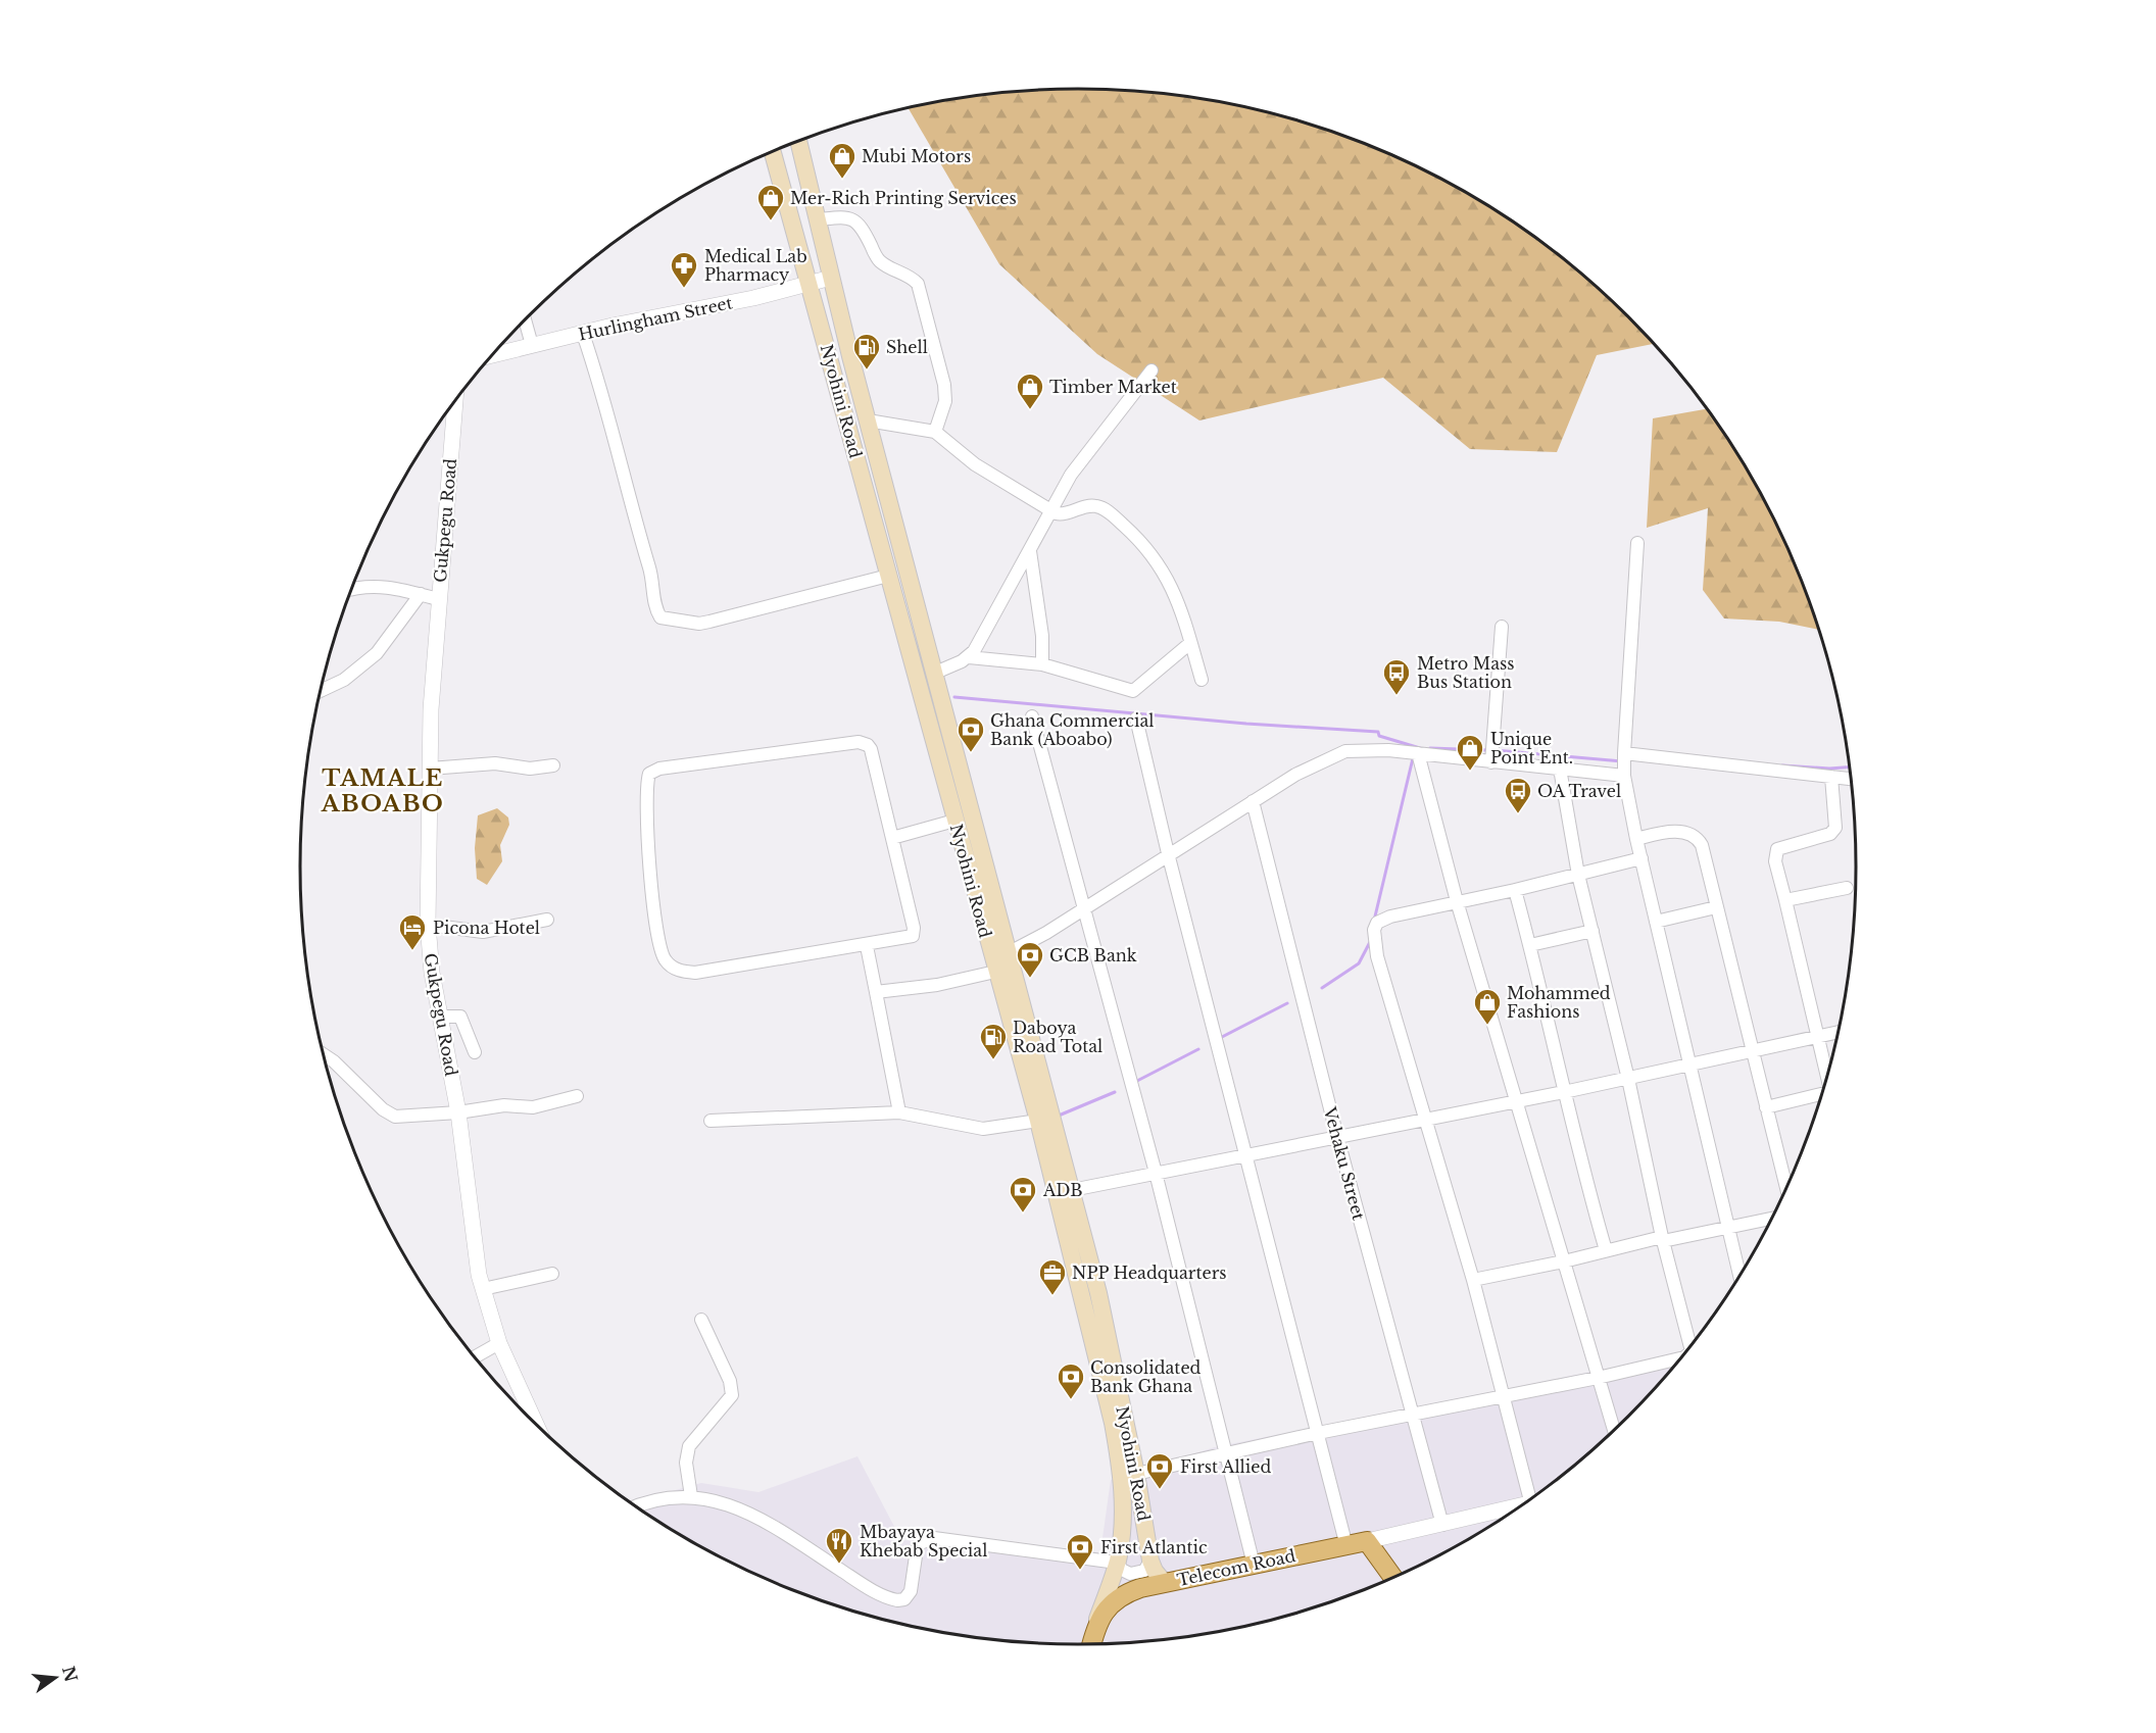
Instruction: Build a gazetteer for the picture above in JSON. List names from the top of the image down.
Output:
{
  "streets": {
    "main road": ["Nyohini Road", "Telecom Road"],
    "street": ["Hurlingham Street", "Gukpegu Road", "Vehaku Street"]
  },
  "crossings": [
    ["Hurlingham Street", "Nyohini Road"],
    ["Nyohini Road", "Telecom Road"]
  ],
  "districts": ["TAMALE ABOABO"],
  "places": {
    "shop": [
      "Mubi Motors",
      "Mer-Rich Printing Services",
      "Timber Market",
      "Unique Point Ent.",
      "Mohammed Fashions"
    ],
    "pharmacy": ["Medical Lab Pharmacy"],
    "fuel station": ["Shell", "Daboya Road Total"],
    "bus stop": ["Metro Mass Bus Station", "OA Travel"],
    "bank": [
      "Ghana Commercial Bank (Aboabo)",
      "GCB Bank",
      "ADB",
      "Consolidated Bank Ghana",
      "First Allied",
      "First Atlantic"
    ],
    "hotel": ["Picona Hotel"],
    "office": ["NPP Headquarters"],
    "restaurant": ["Mbayaya Khebab Special"]
  },
  "north": "right"
}
